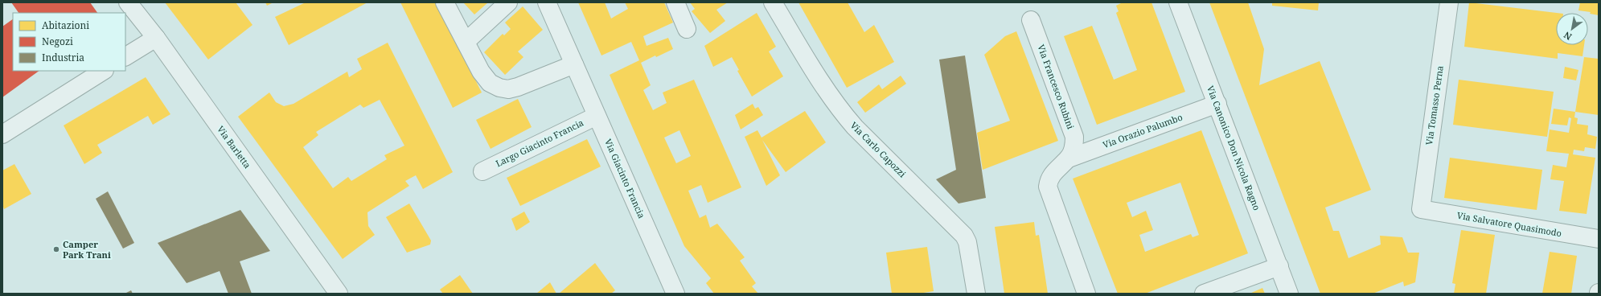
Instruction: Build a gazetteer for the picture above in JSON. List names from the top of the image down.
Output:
{
  "streets": {
    "street": [
      "Via Francesco Rubini",
      "Via Tomasso Perna",
      "Via Orazio Palumbo",
      "Largo Giacinto Francia",
      "Via Barletta",
      "Via Canonico Don Nicola Ragno",
      "Via Carlo Capozzi",
      "Via Giacinto Francia",
      "Via Salvatore Quasimodo"
    ]
  },
  "crossings": [
    ["Via Francesco Rubini", "Via Orazio Palumbo"],
    ["Via Tomasso Perna", "Via Salvatore Quasimodo"],
    ["Via Orazio Palumbo", "Via Canonico Don Nicola Ragno"],
    ["Largo Giacinto Francia", "Via Giacinto Francia"]
  ],
  "places": ["Camper Park Trani"],
  "legend": ["Abitazioni", "Negozi", "Industria"],
  "north": "bottom left"
}
